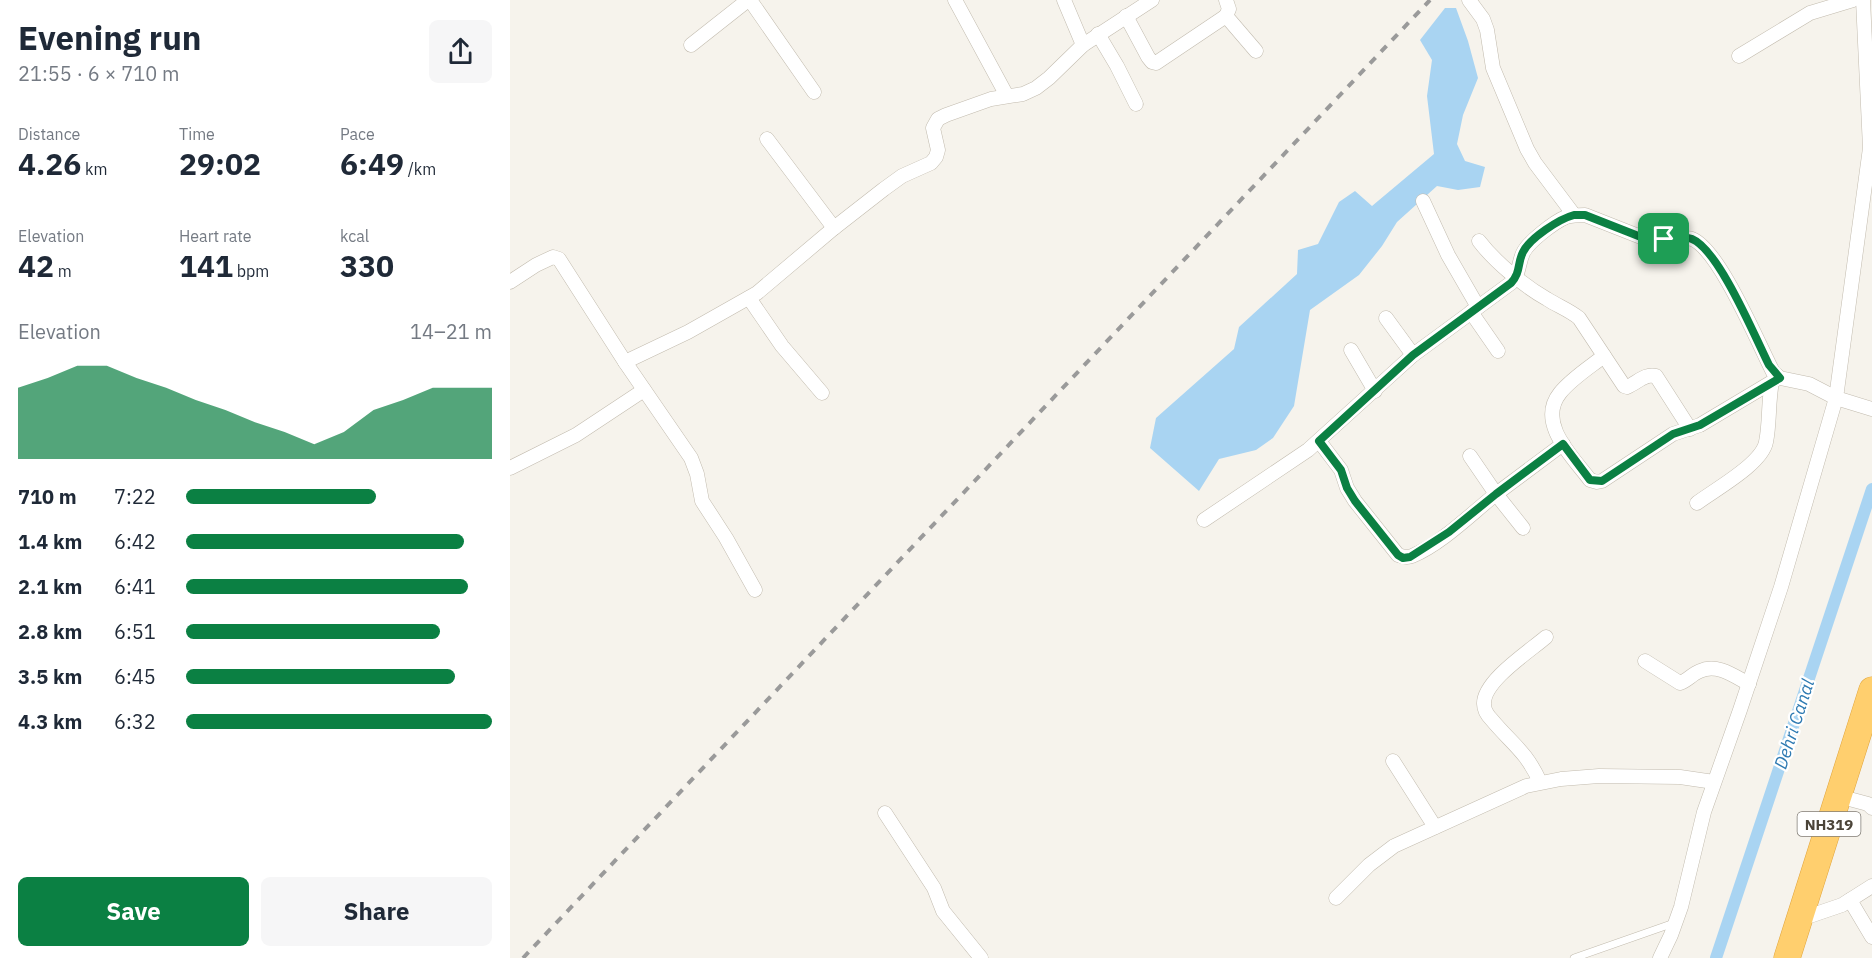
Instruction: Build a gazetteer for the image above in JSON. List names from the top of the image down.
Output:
{
  "streets": {
    "highway": ["NH319"]
  },
  "water": ["Dehri Canal"],
  "page": {
    "heading": ["Evening run", "21:55 · 6 × 710 m"],
    "stats": [
      ["Distance", "4.26 km"],
      ["Time", "29:02"],
      ["Pace", "6:49 /km"],
      ["Elevation", "42 m"],
      ["Heart rate", "141 bpm"],
      ["kcal", "330"]
    ],
    "chart": ["Elevation", "14–21 m"],
    "list": [
      {
        "name": "710 m",
        "note": "7:22"
      },
      {
        "name": "1.4 km",
        "note": "6:42"
      },
      {
        "name": "2.1 km",
        "note": "6:41"
      },
      {
        "name": "2.8 km",
        "note": "6:51"
      },
      {
        "name": "3.5 km",
        "note": "6:45"
      },
      {
        "name": "4.3 km",
        "note": "6:32"
      }
    ],
    "buttons": ["Save", "Share"]
  }
}
